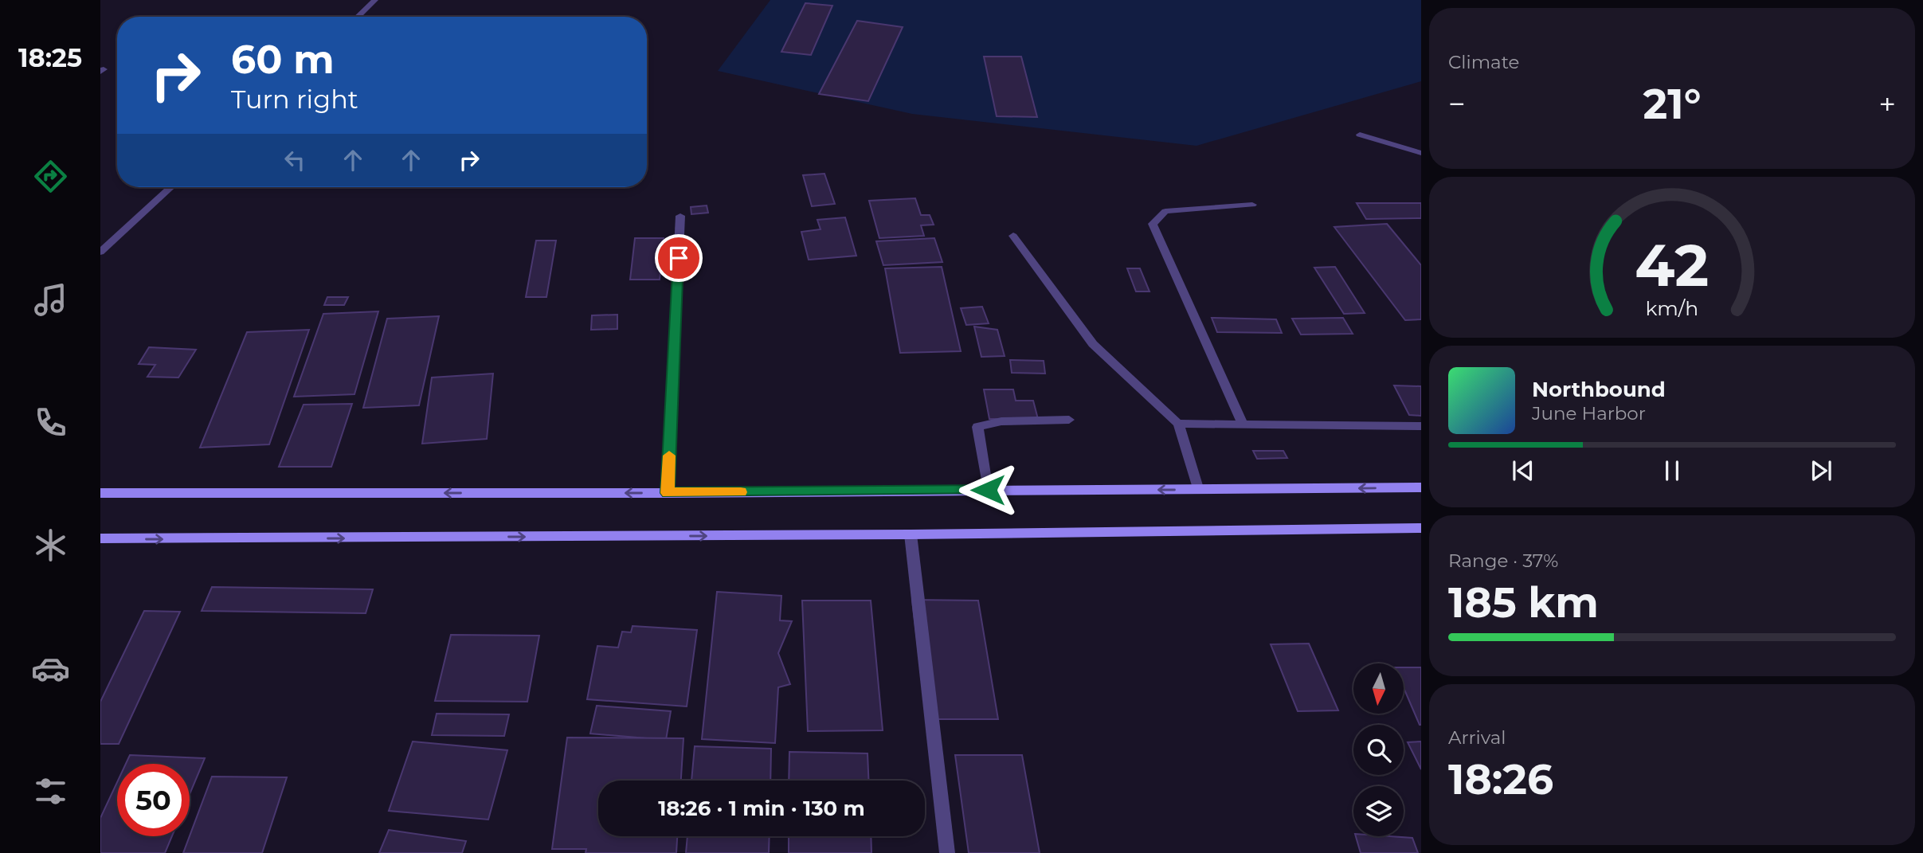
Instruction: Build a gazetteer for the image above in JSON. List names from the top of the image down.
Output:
{
  "north": "bottom",
  "page": {
    "tabs": "18:25",
    "tile": [
      "Climate",
      ["Range · 37%", "185 km"],
      ["Arrival", "18:26"]
    ],
    "turn": ["60 m", "Turn right"],
    "heat": ["−", "21°", "+"],
    "song": ["Northbound", "June Harbor"],
    "limit": "50",
    "trip": "18:26 · 1 min · 130 m",
    "gauge": ["42", "km/h"]
  }
}
